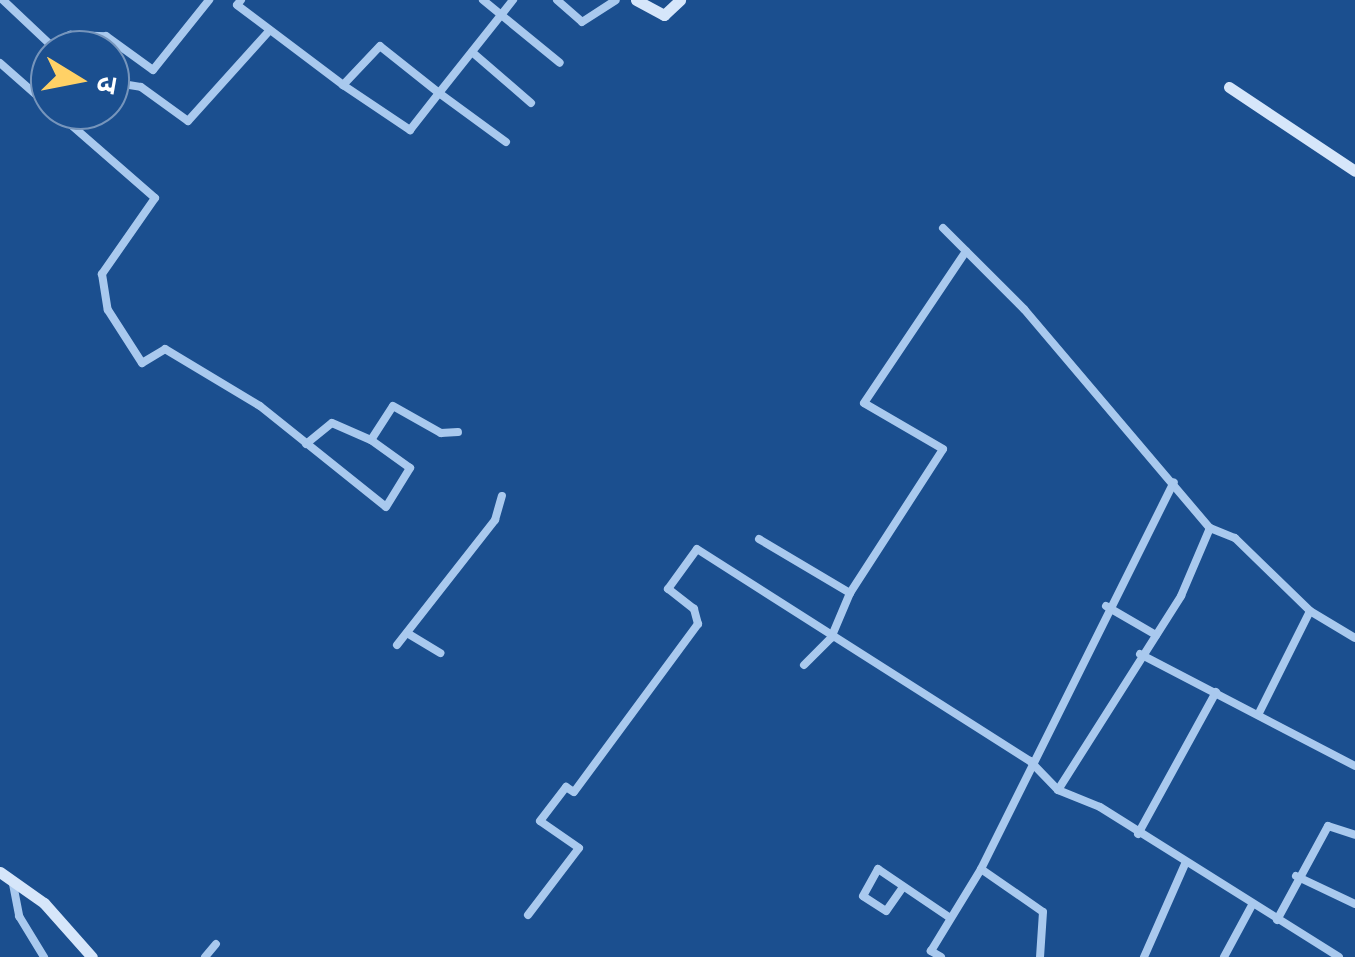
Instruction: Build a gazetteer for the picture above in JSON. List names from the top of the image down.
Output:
{
  "north": "right"
}
